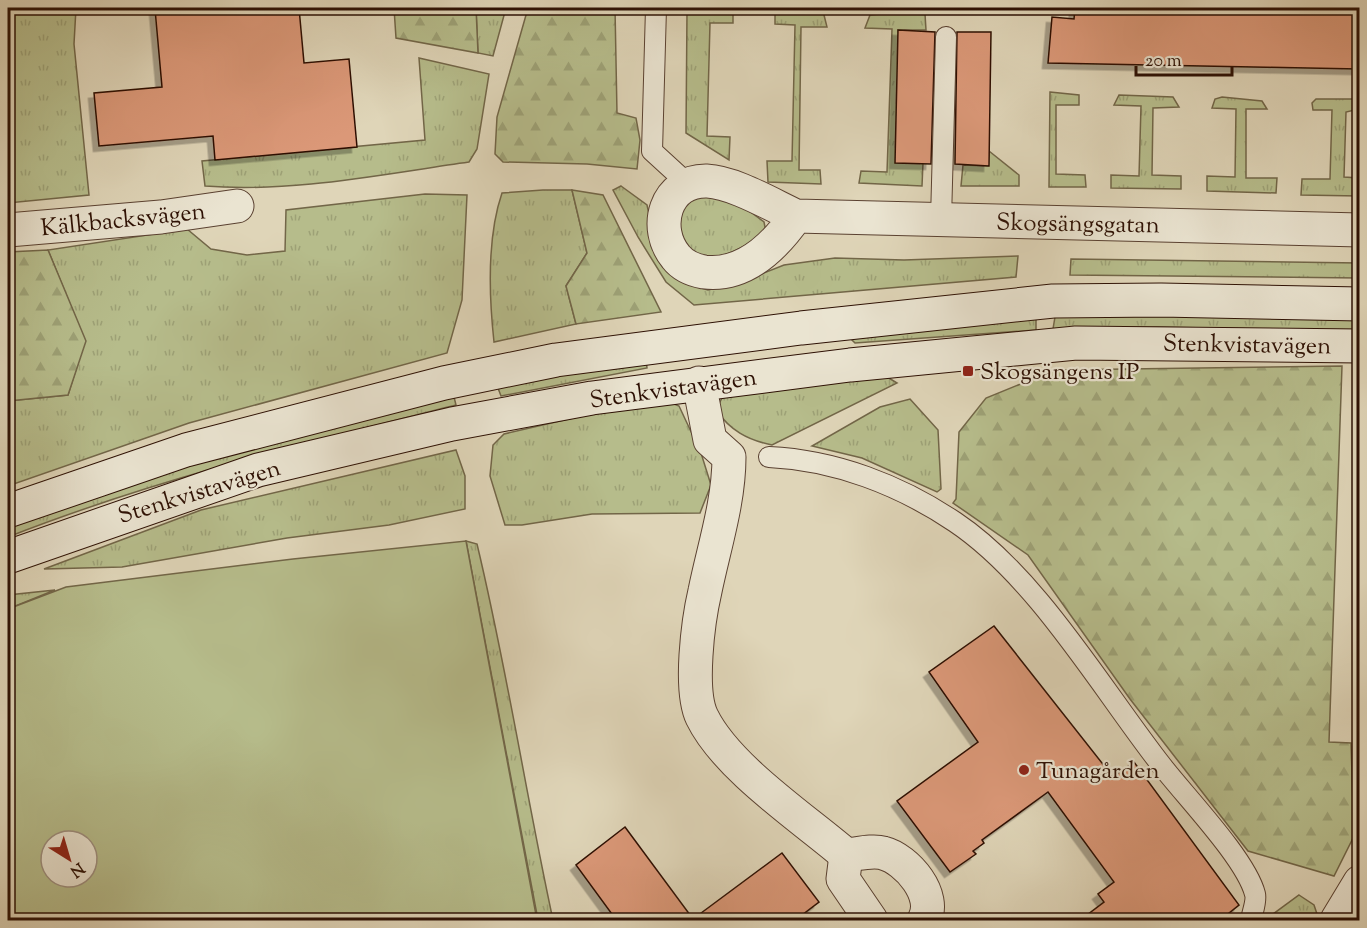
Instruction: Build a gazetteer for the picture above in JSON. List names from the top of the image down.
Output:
{
  "streets": {
    "main road": ["Kälkbacksvägen", "Skogsängsgatan", "Stenkvistavägen"]
  },
  "places": {
    "transit": ["Skogsängens IP"],
    "other": ["Tunagården"]
  },
  "scale_bar": "20 m",
  "north": "bottom right"
}
